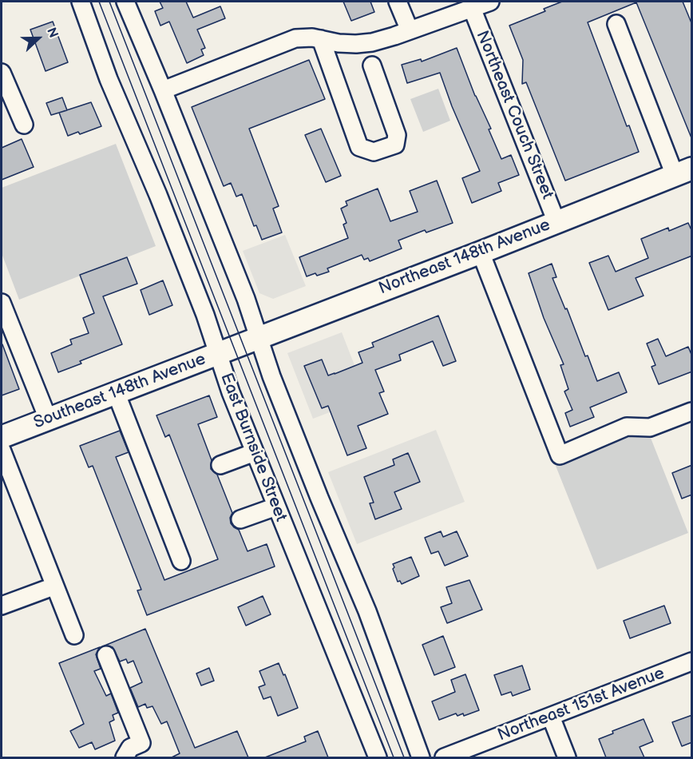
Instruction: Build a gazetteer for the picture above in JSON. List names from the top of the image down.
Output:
{
  "streets": {
    "main road": ["Northeast 148th Avenue", "Southeast 148th Avenue"],
    "street": ["Northeast Couch Street", "East Burnside Street", "Northeast 151st Avenue"]
  },
  "crossings": [
    ["Northeast Couch Street", "Northeast 148th Avenue"],
    ["Northeast 148th Avenue", "Southeast 148th Avenue"],
    ["Southeast 148th Avenue", "East Burnside Street"]
  ],
  "north": "right"
}
